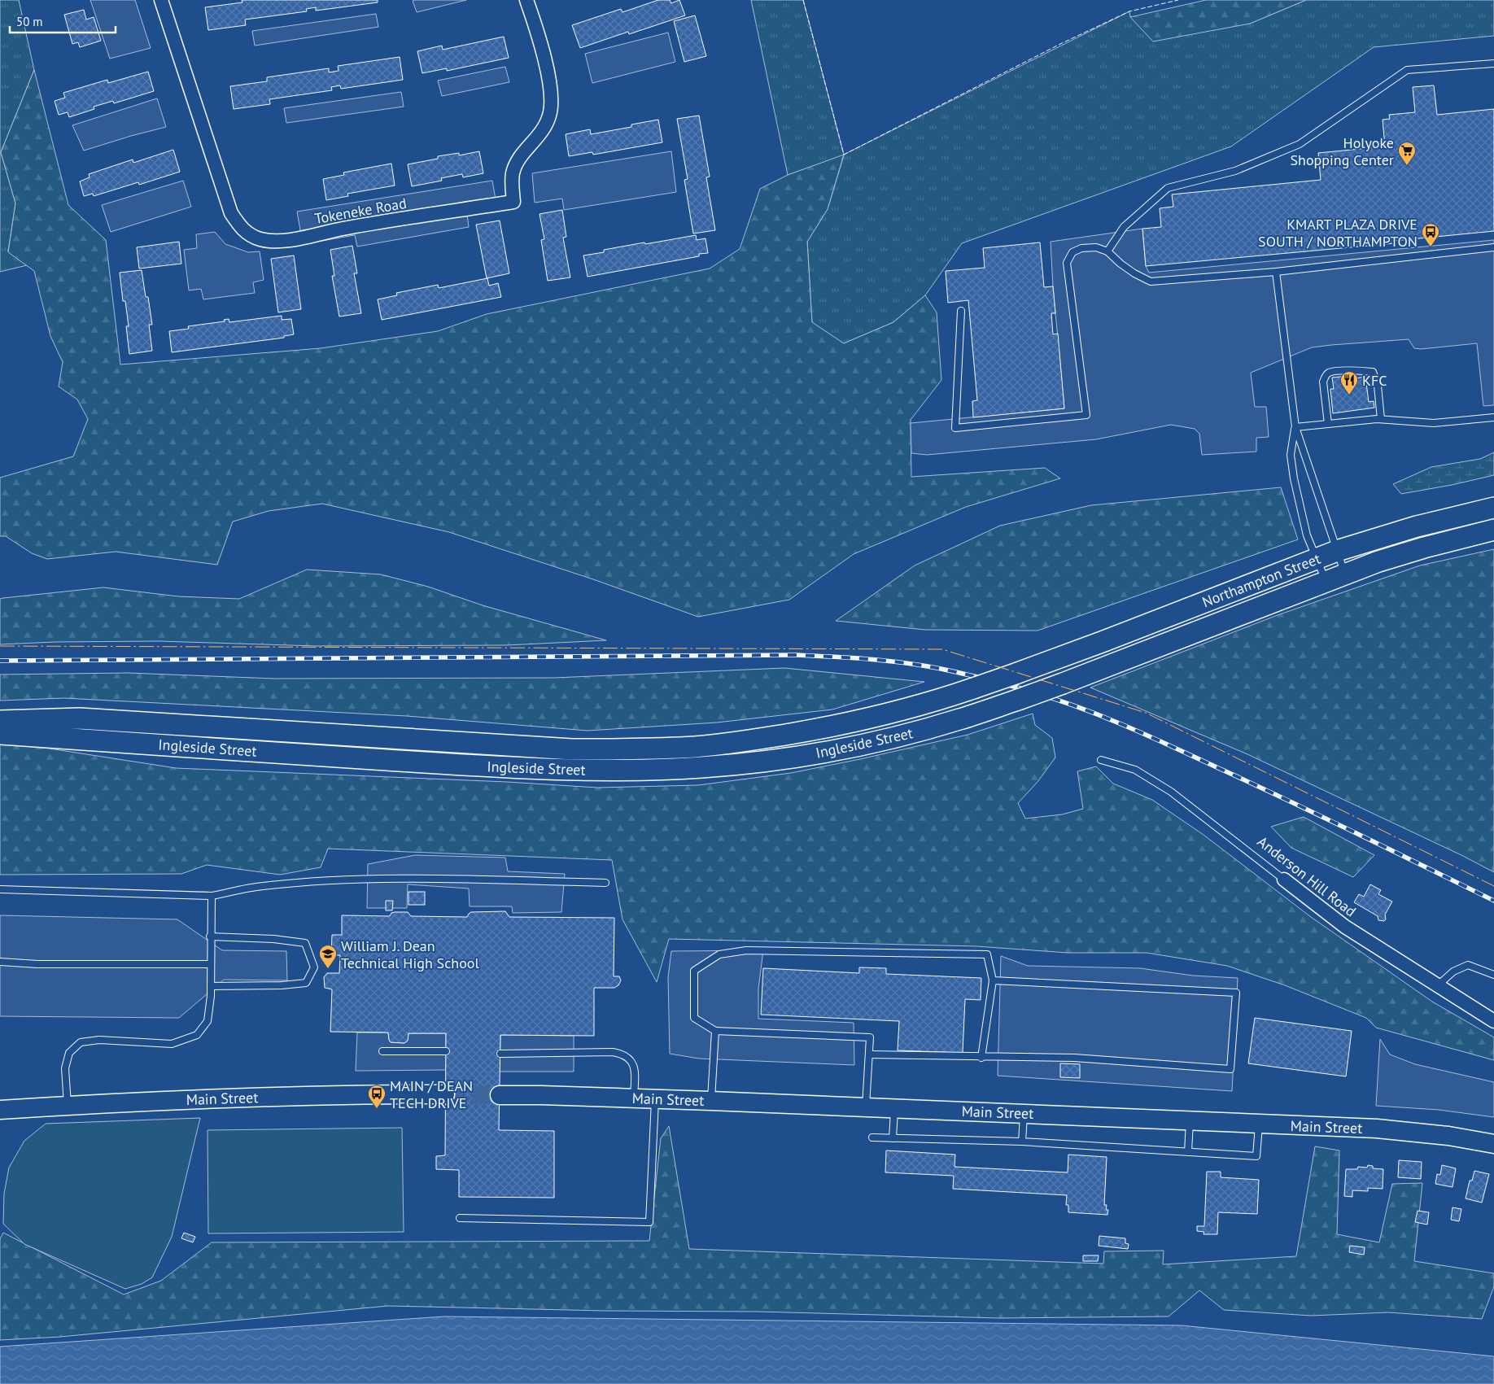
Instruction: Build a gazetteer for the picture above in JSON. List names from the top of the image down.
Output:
{
  "streets": {
    "main road": ["Northampton Street", "Ingleside Street", "Main Street"],
    "street": ["Tokeneke Road", "Anderson Hill Road"]
  },
  "crossings": [
    ["Northampton Street", "Ingleside Street"]
  ],
  "places": {
    "supermarket": ["Holyoke Shopping Center"],
    "bus stop": ["KMART PLAZA DRIVE SOUTH / NORTHAMPTON", "MAIN / DEAN TECH DRIVE"],
    "restaurant": ["KFC"],
    "school or university": ["William J. Dean Technical High School"]
  },
  "scale_bar": "50 m"
}
